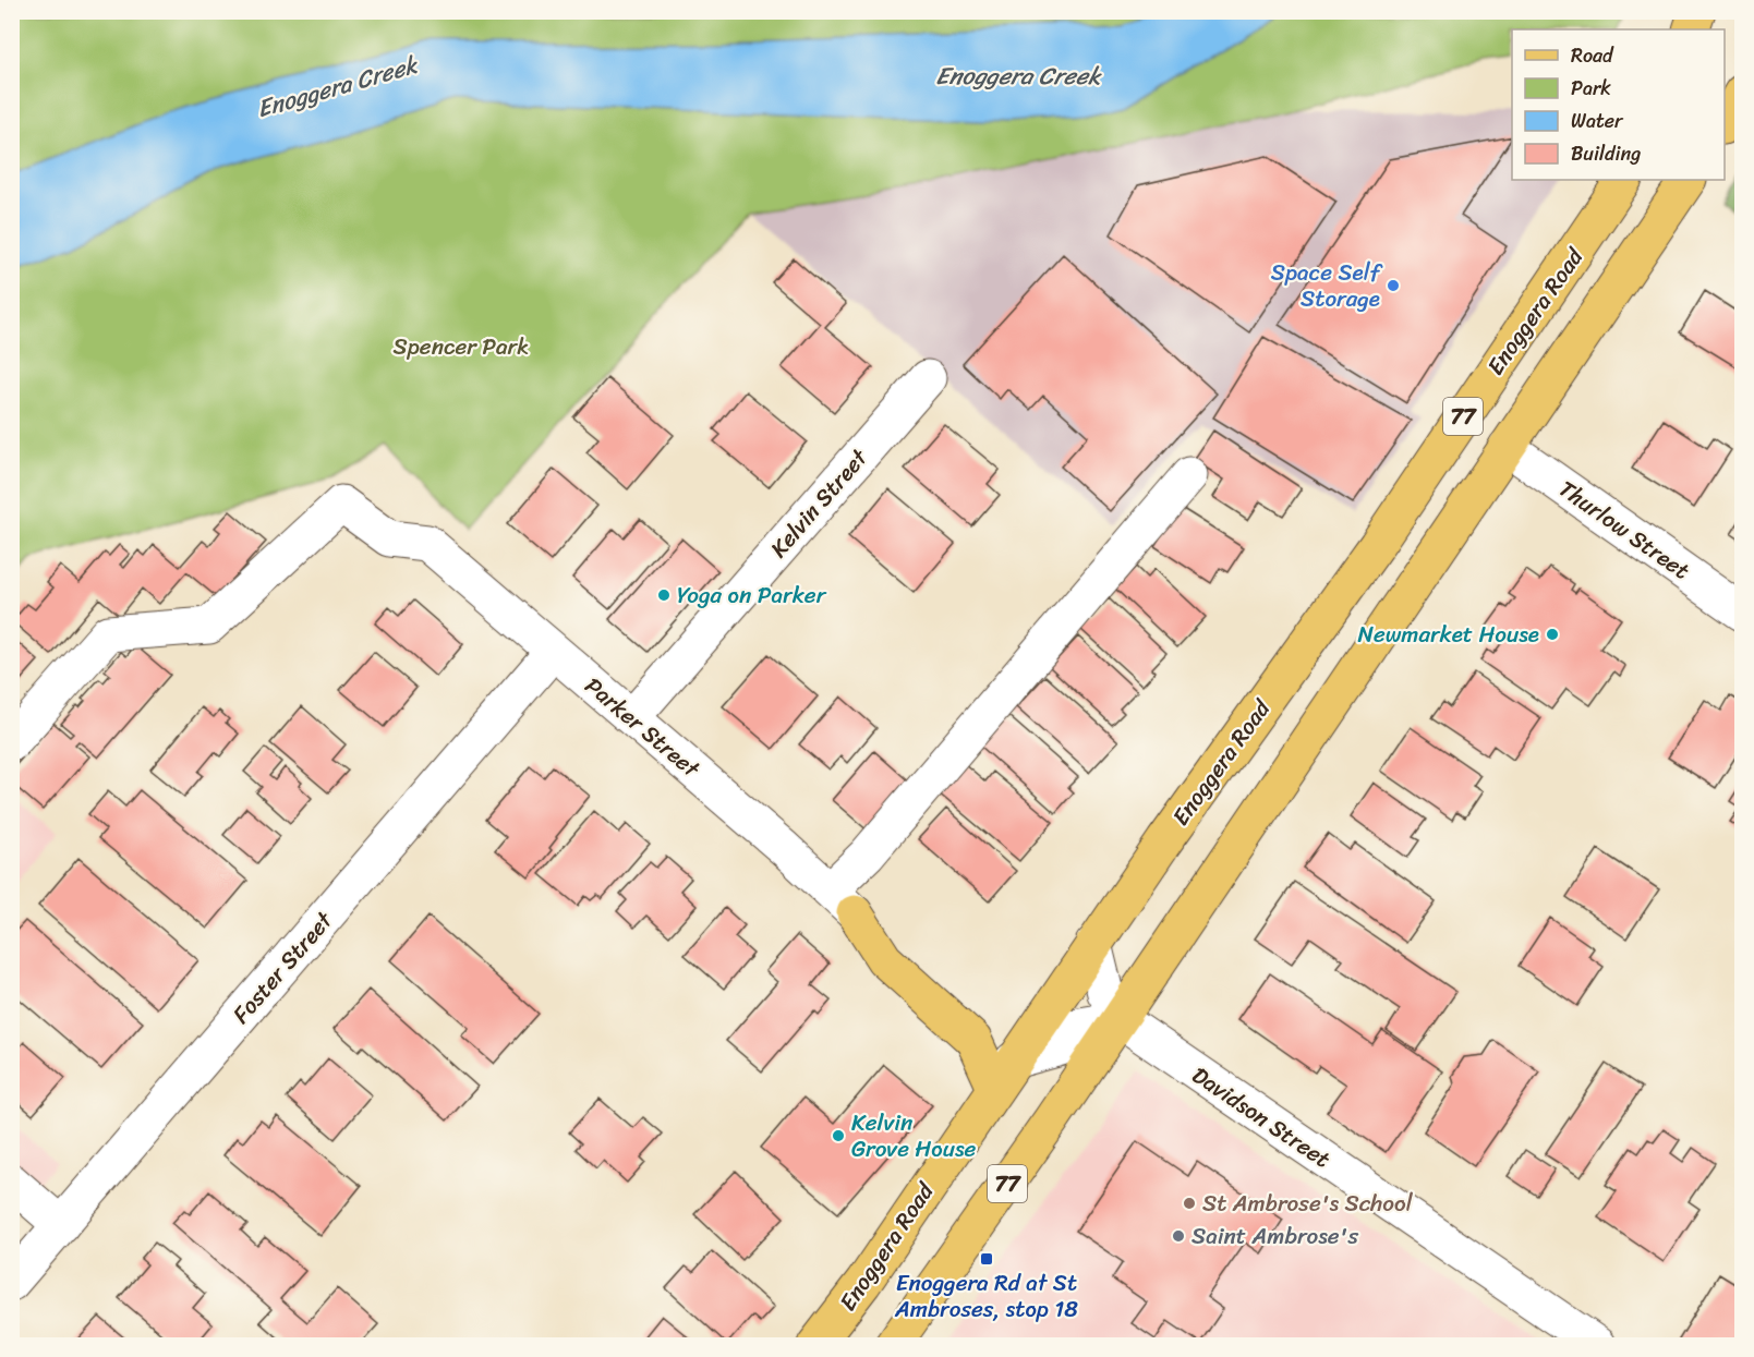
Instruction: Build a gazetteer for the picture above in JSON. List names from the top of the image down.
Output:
{
  "streets": {
    "main road": ["Enoggera Road", "77"],
    "street": [
      "Kelvin Street",
      "Thurlow Street",
      "Parker Street",
      "Foster Street",
      "Davidson Street"
    ]
  },
  "crossings": [
    ["Enoggera Road", "Davidson Street"],
    ["77", "Thurlow Street"],
    ["77", "Davidson Street"],
    ["Kelvin Street", "Parker Street"],
    ["Parker Street", "Foster Street"]
  ],
  "water": ["Enoggera Creek"],
  "parks": ["Spencer Park"],
  "places": {
    "other": [
      "Space Self Storage",
      "Yoga on Parker",
      "Newmarket House",
      "Kelvin Grove House",
      "St Ambrose's School",
      "Saint Ambrose's"
    ],
    "transit": ["Enoggera Rd at St Ambroses, stop 18"]
  },
  "legend": [
    "Road",
    "Park",
    "Water",
    "Building"
  ]
}
